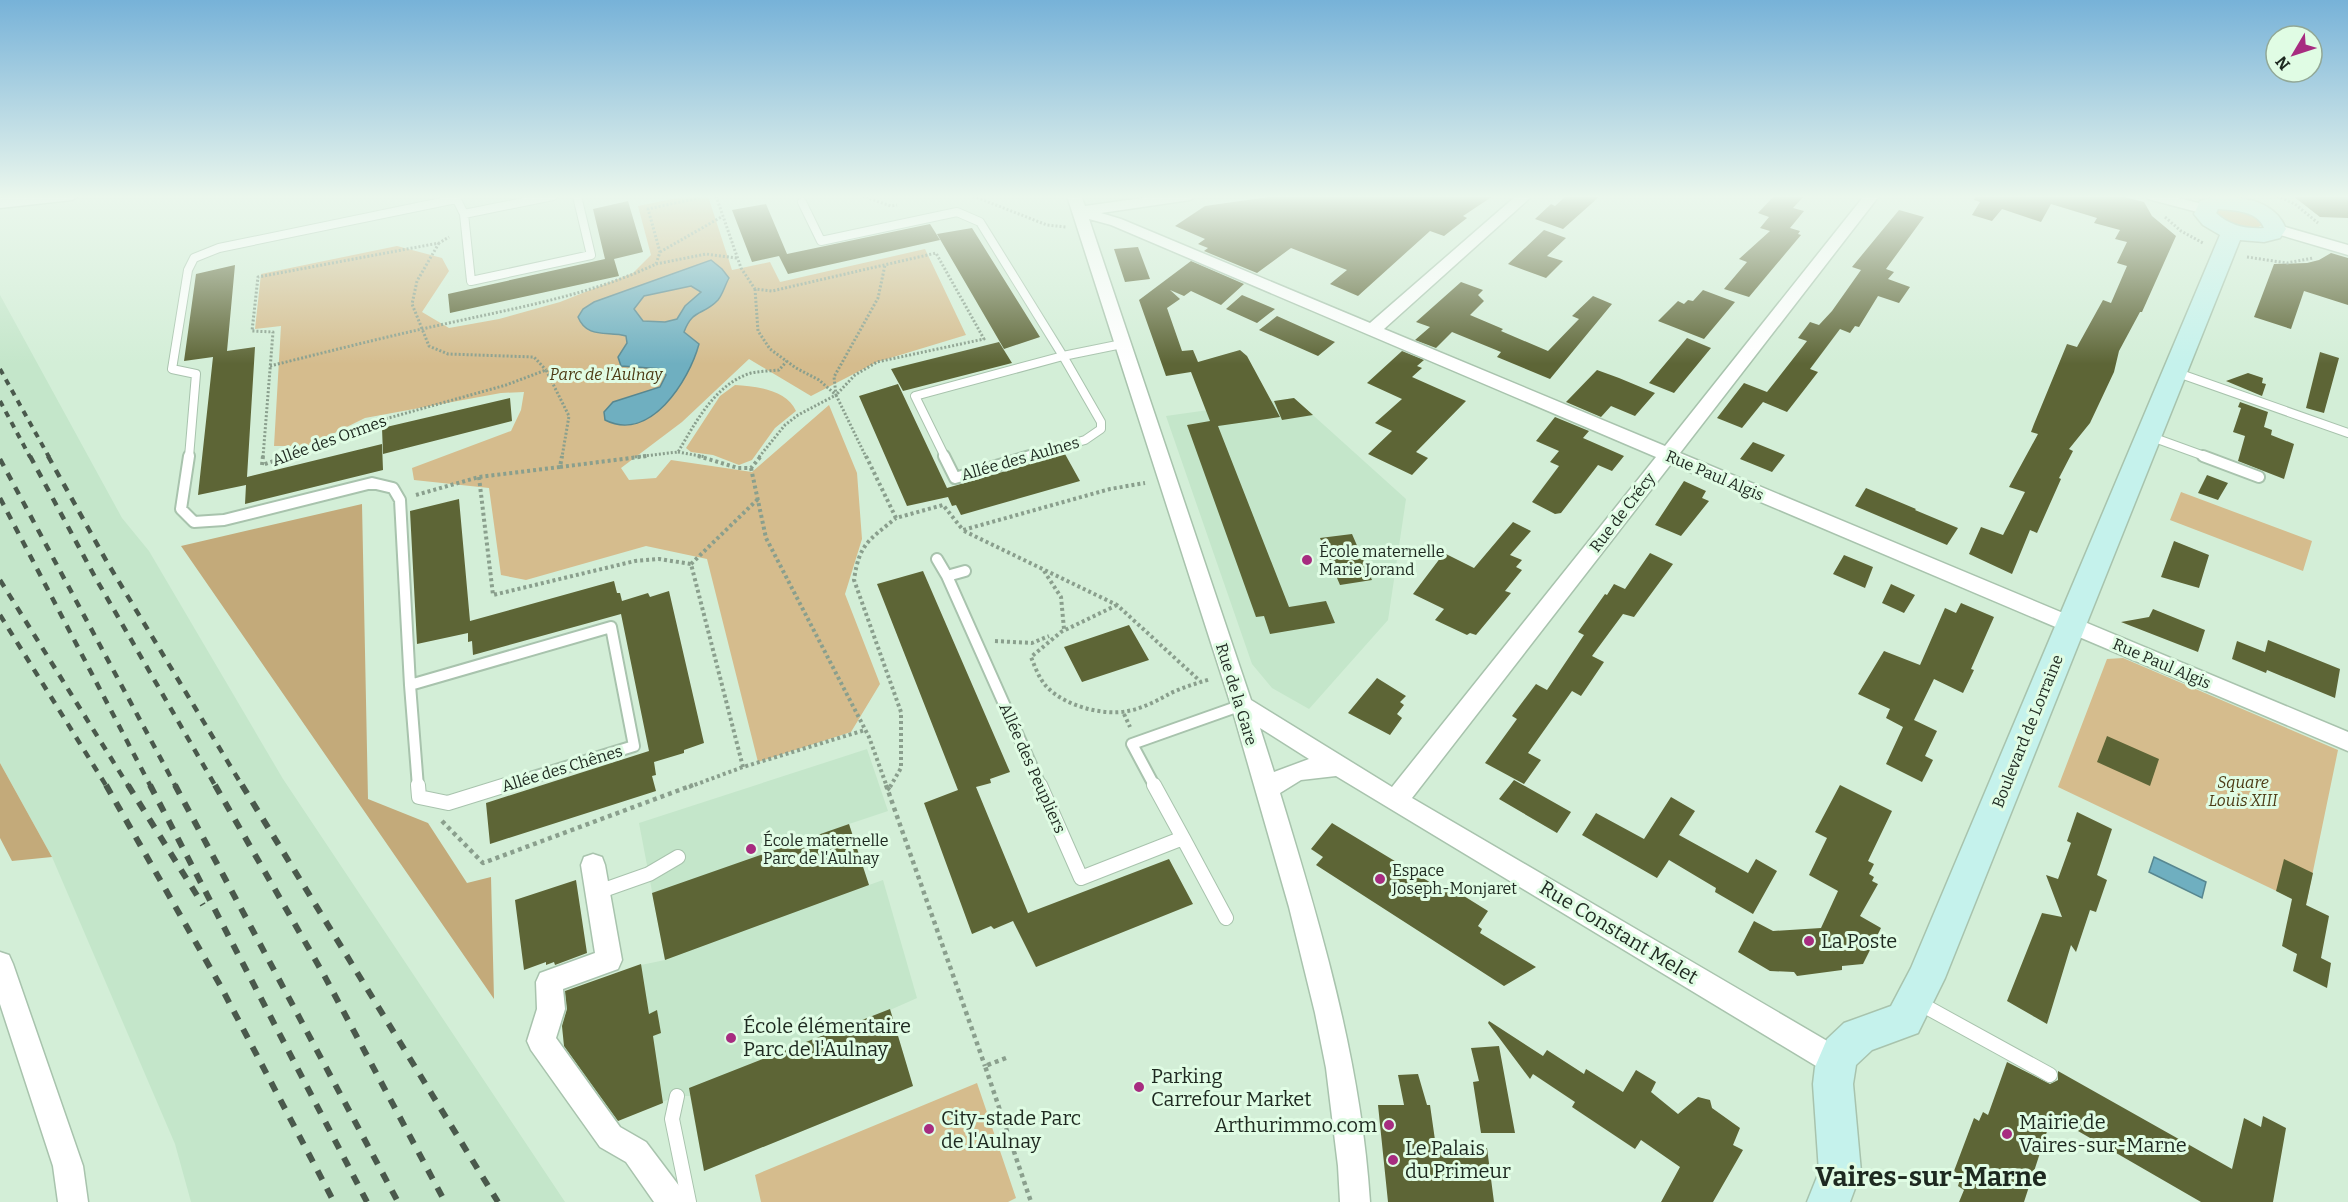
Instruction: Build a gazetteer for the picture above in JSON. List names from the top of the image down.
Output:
{
  "streets": {
    "main road": ["Boulevard de Lorraine"],
    "street": [
      "Rue Paul Algis",
      "Rue de Crécy",
      "Rue de la Gare",
      "Rue Constant Melet"
    ],
    "lane": ["Allée des Aulnes", "Allée des Chênes", "Allée des Peupliers"],
    "path": ["Allée des Ormes"]
  },
  "crossings": [
    ["Allée des Aulnes", "Rue de la Gare"],
    ["Rue Paul Algis", "Rue de Crécy"],
    ["Rue Paul Algis", "Boulevard de Lorraine"],
    ["Rue de Crécy", "Rue Constant Melet"],
    ["Rue de la Gare", "Rue Constant Melet"],
    ["Boulevard de Lorraine", "Rue Constant Melet"]
  ],
  "districts": ["Vaires-sur-Marne"],
  "parks": ["Parc de l'Aulnay", "Square Louis XIII"],
  "places": [
    "École maternelle Marie Jorand",
    "École maternelle Parc de l'Aulnay",
    "Espace Joseph-Monjaret",
    "La Poste",
    "École élémentaire Parc de l'Aulnay",
    "Parking Carrefour Market",
    "Arthurimmo.com",
    "City-stade Parc de l'Aulnay",
    "Mairie de Vaires-sur-Marne",
    "Le Palais du Primeur"
  ],
  "north": "bottom left"
}
